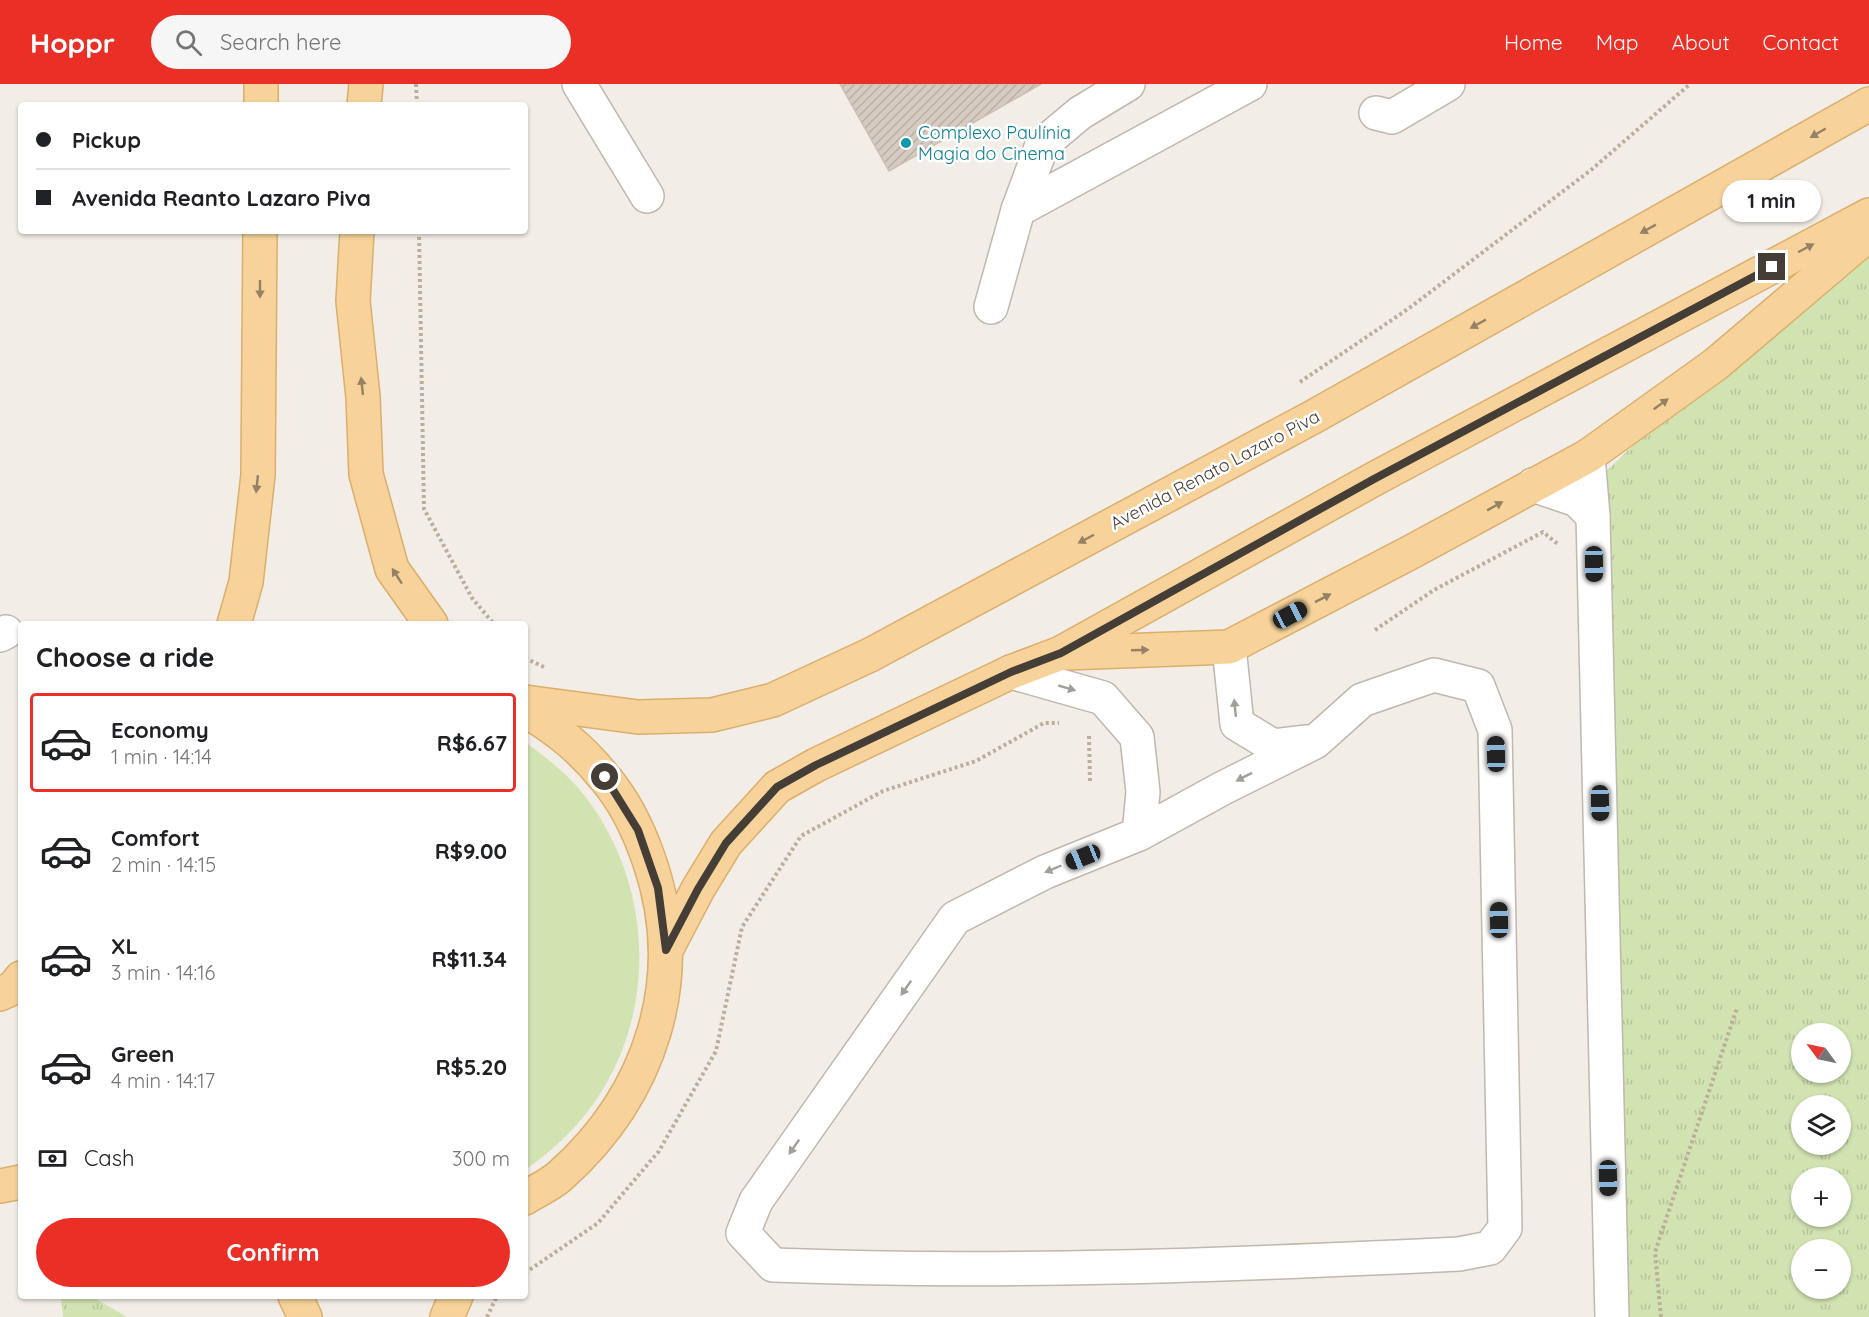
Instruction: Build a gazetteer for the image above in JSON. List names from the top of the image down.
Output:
{
  "streets": {
    "main road": ["Avenida Renato Lazaro Piva"]
  },
  "places": ["Complexo Paulínia Magia do Cinema"],
  "north": "top left",
  "page": {
    "header": "Hoppr",
    "search": "Search here",
    "nav": [
      "Home",
      "Map",
      "About",
      "Contact"
    ],
    "banner": ["Pickup", "Avenida Reanto Lazaro Piva"],
    "bubble": "1 min",
    "heading": "Choose a ride",
    "list": [
      {
        "name": "Economy",
        "note": "1 min · 14:14",
        "value": "R$6.67"
      },
      {
        "name": "Comfort",
        "note": "2 min · 14:15",
        "value": "R$9.00"
      },
      {
        "name": "XL",
        "note": "3 min · 14:16",
        "value": "R$11.34"
      },
      {
        "name": "Green",
        "note": "4 min · 14:17",
        "value": "R$5.20"
      }
    ],
    "map_buttons": ["+", "−"],
    "pay": ["Cash", "300 m"],
    "buttons": "Confirm"
  }
}
